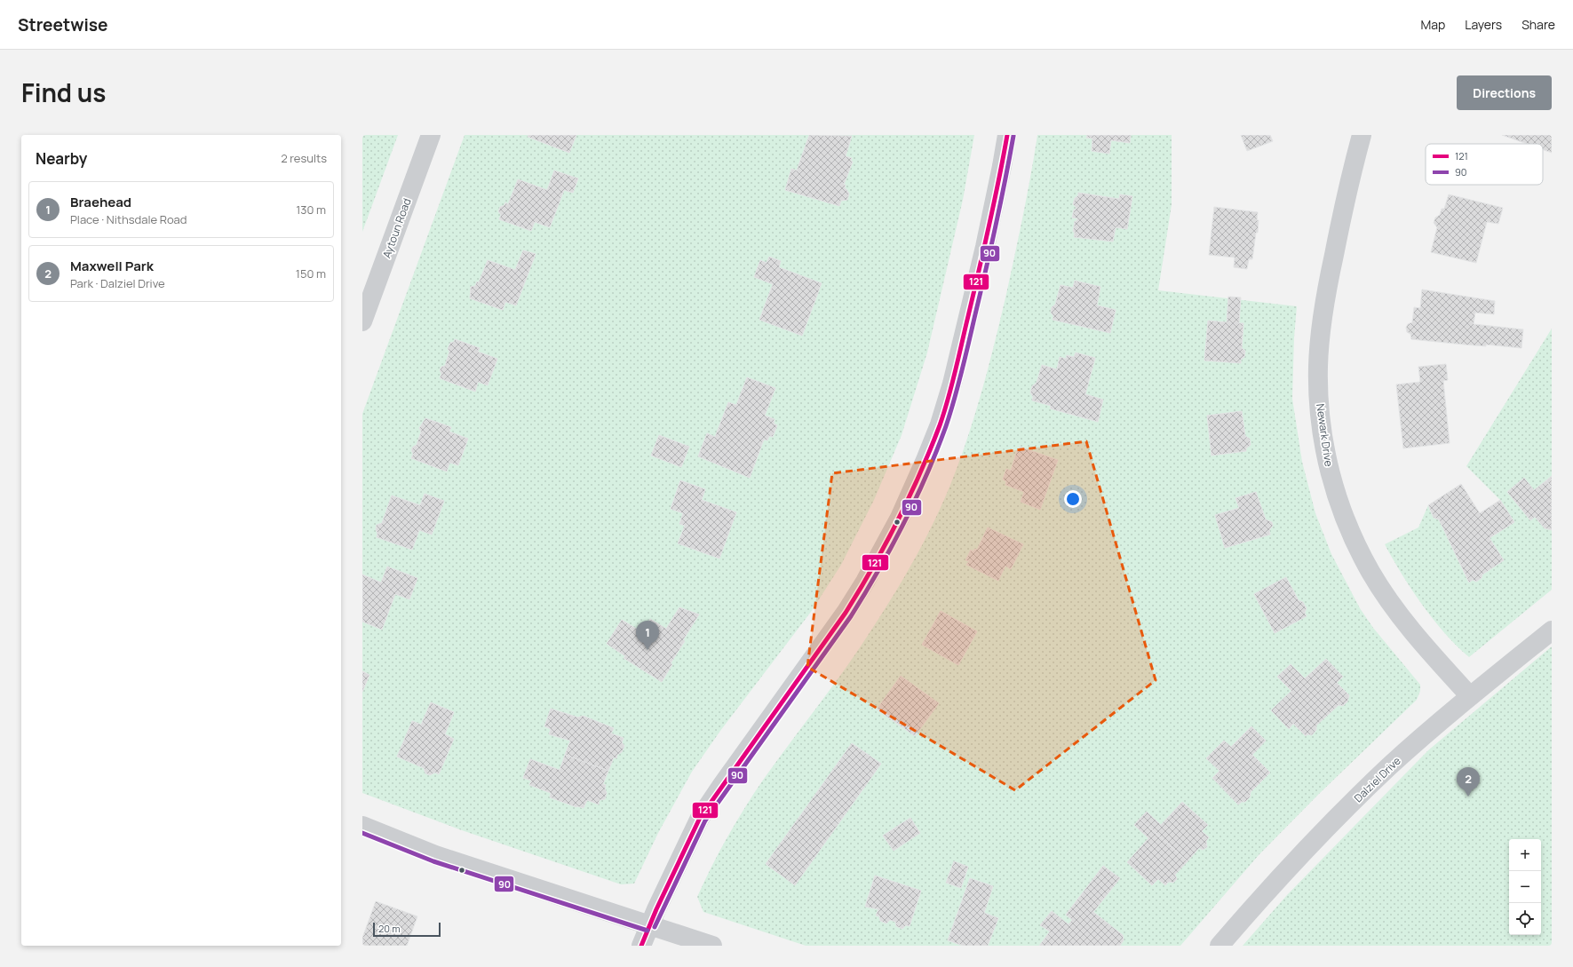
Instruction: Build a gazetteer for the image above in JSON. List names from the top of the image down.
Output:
{
  "streets": {
    "street": ["Aytoun Road", "Newark Drive", "Dalziel Drive"]
  },
  "crossings": [
    ["Newark Drive", "Dalziel Drive"]
  ],
  "lines": ["transit line 121", "transit line 90"],
  "legend": ["121", "90"],
  "scale_bar": "20 m",
  "page": {
    "header": "Streetwise",
    "nav": ["Map", "Layers", "Share"],
    "title": "Find us",
    "buttons": "Directions",
    "heading": ["Nearby", "2 results"],
    "list": [
      {
        "mark": "1",
        "name": "Braehead",
        "note": "Place · Nithsdale Road",
        "value": "130 m"
      },
      {
        "mark": "2",
        "name": "Maxwell Park",
        "note": "Park · Dalziel Drive",
        "value": "150 m"
      }
    ],
    "pins": ["1", "2"],
    "map_buttons": ["+", "−"],
    "scale": "20 m"
  }
}
